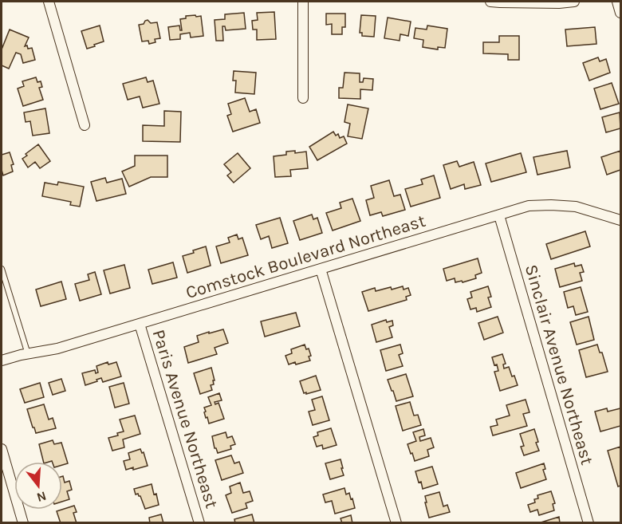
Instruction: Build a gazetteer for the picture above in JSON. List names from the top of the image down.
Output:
{
  "streets": {
    "street": ["Comstock Boulevard Northeast", "Sinclair Avenue Northeast", "Paris Avenue Northeast"]
  },
  "crossings": [
    ["Comstock Boulevard Northeast", "Sinclair Avenue Northeast"],
    ["Comstock Boulevard Northeast", "Paris Avenue Northeast"]
  ],
  "north": "bottom"
}
